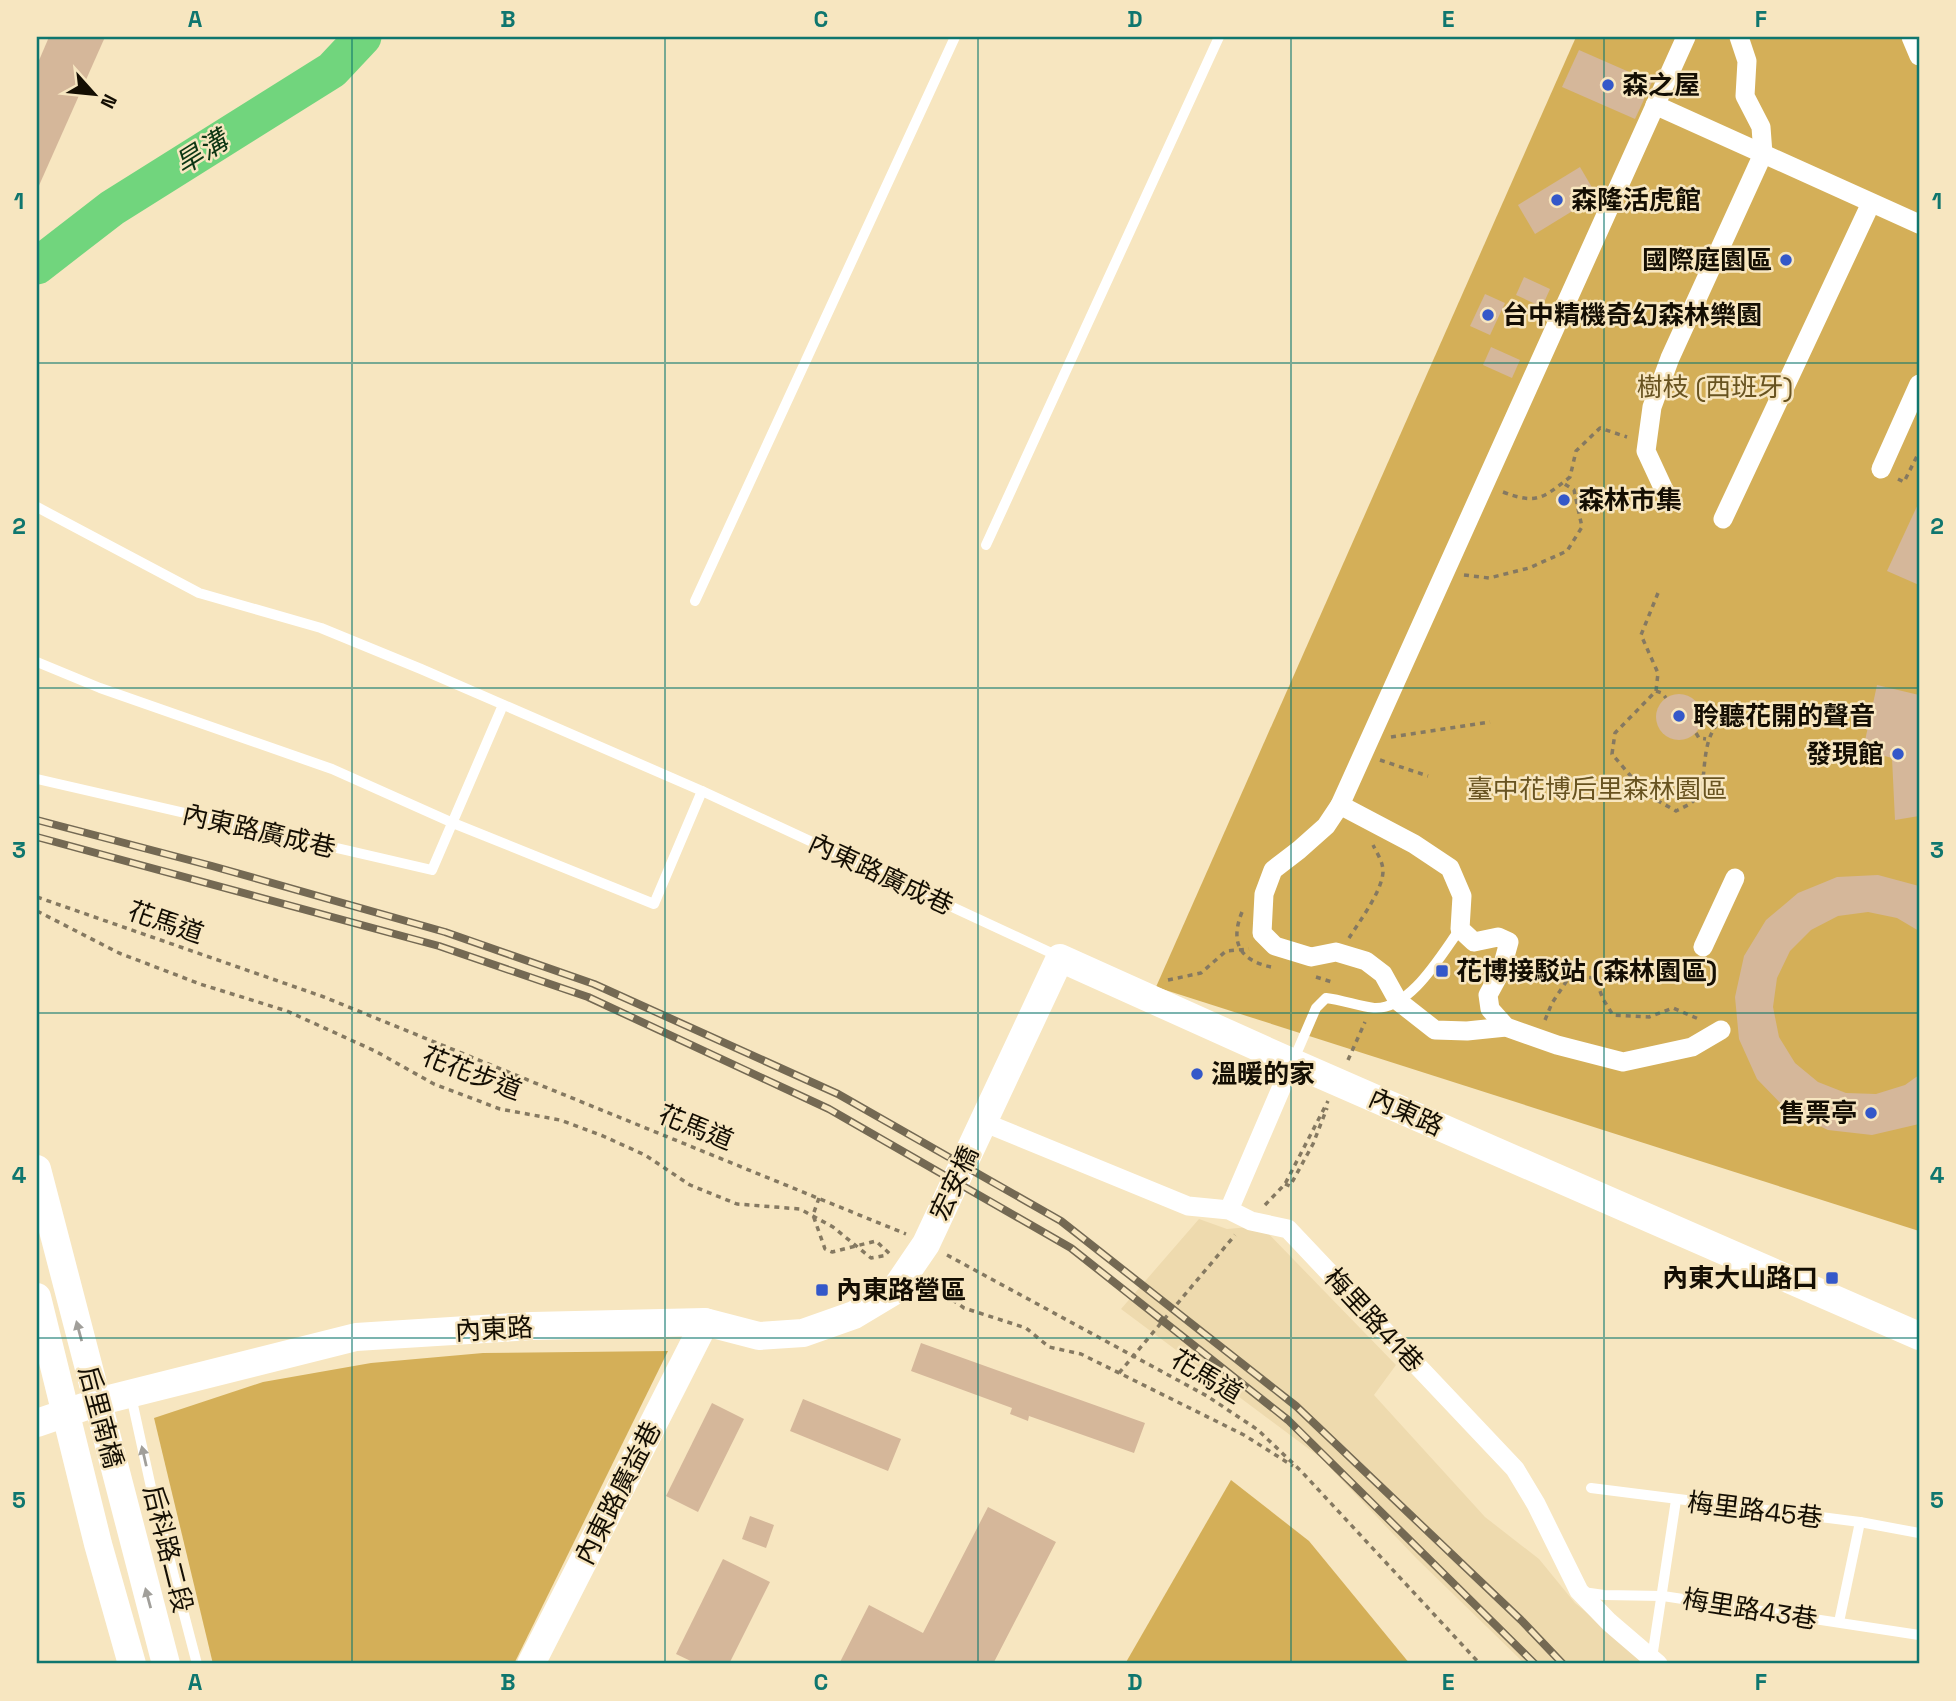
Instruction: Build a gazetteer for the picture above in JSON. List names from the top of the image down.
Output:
{
  "streets": {
    "street": [
      "內東路",
      "宏安橋",
      "梅里路41巷",
      "后里南橋",
      "內東路廣益巷"
    ],
    "lane": [
      "內東路廣成巷",
      "梅里路45巷",
      "后科路二段",
      "梅里路43巷"
    ],
    "path": ["花馬道", "花花步道"]
  },
  "crossings": [
    ["內東路廣成巷", "內東路"],
    ["花馬道", "內東路"],
    ["花馬道", "宏安橋"],
    ["內東路", "宏安橋"],
    ["內東路", "內東路廣益巷"],
    ["內東路", "后科路二段"],
    ["宏安橋", "梅里路41巷"],
    ["梅里路41巷", "梅里路43巷"]
  ],
  "water": ["旱溝"],
  "parks": ["樹枝 (西班牙)", "臺中花博后里森林園區"],
  "places": {
    "other": [
      "森之屋",
      "森隆活虎館",
      "國際庭園區",
      "台中精機奇幻森林樂園",
      "森林市集",
      "聆聽花開的聲音",
      "發現館",
      "溫暖的家",
      "售票亭"
    ],
    "transit": ["花博接駁站 (森林園區)", "內東大山路口", "內東路營區"]
  },
  "north": "bottom right",
  "grid": {
    "columns": [
      "A",
      "B",
      "C",
      "D",
      "E",
      "F"
    ],
    "rows": [
      "1",
      "2",
      "3",
      "4",
      "5"
    ]
  }
}
